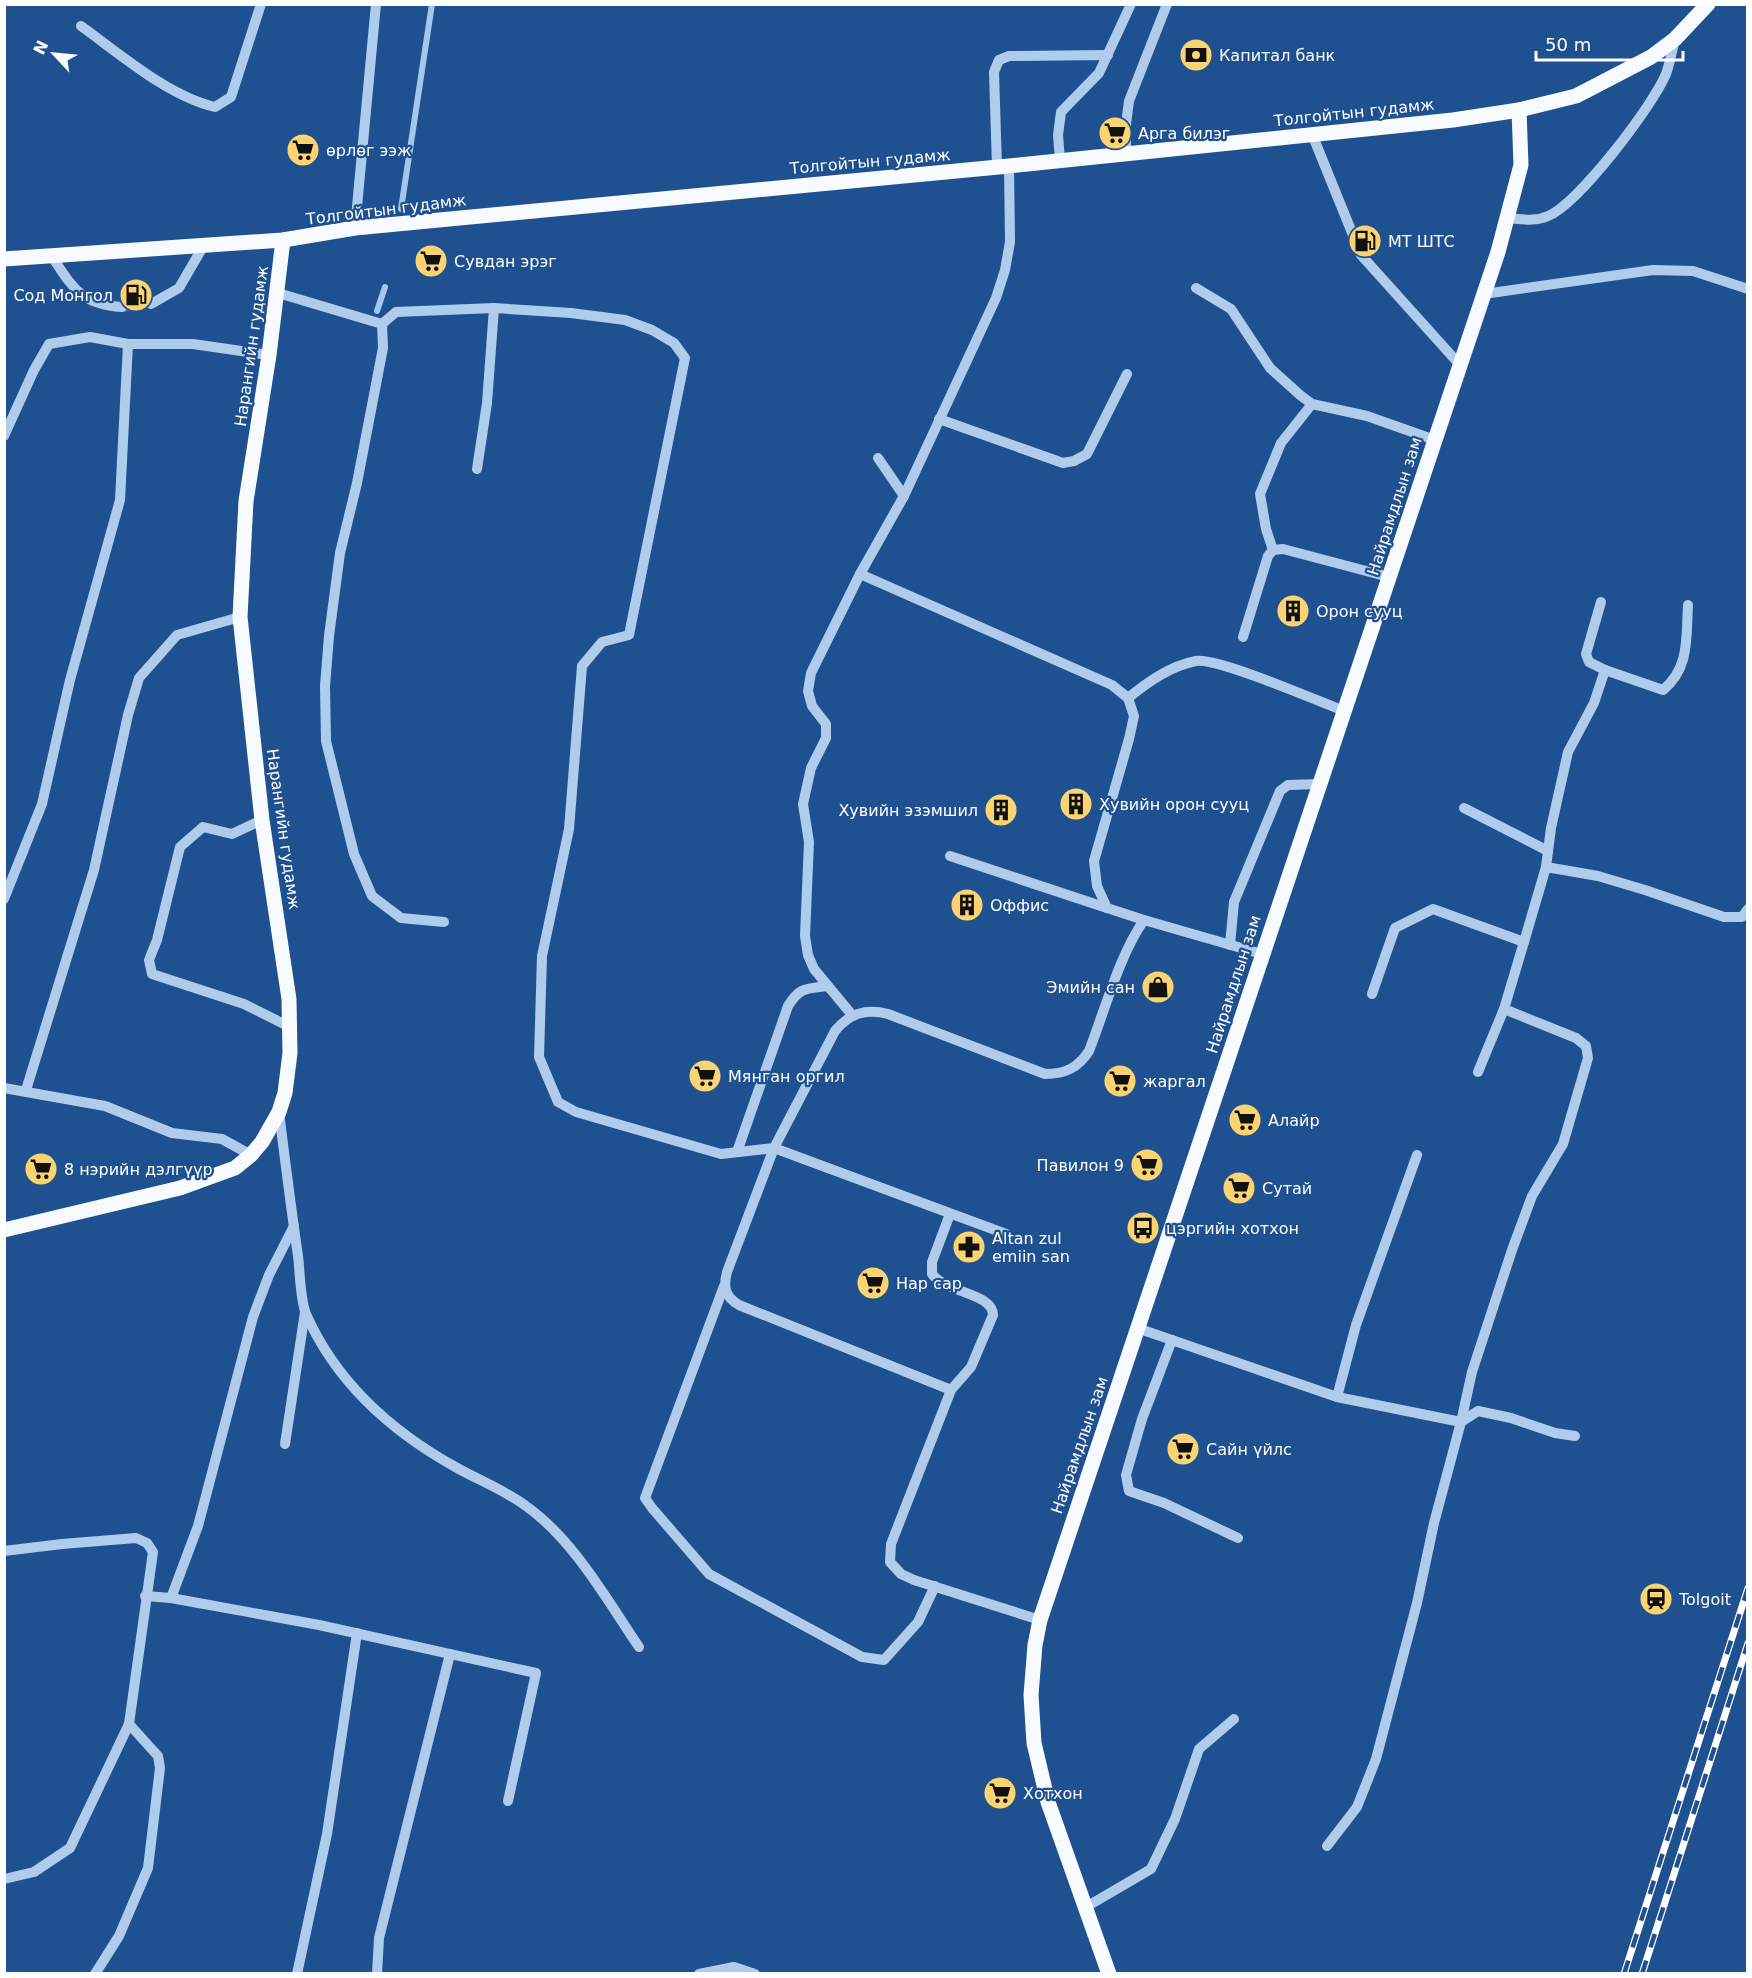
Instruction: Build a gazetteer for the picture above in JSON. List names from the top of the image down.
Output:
{
  "streets": {
    "main road": ["Толгойтын гудамж", "Нарангийн гудамж", "Найрамдлын зам"]
  },
  "crossings": [
    ["Толгойтын гудамж", "Нарангийн гудамж"],
    ["Толгойтын гудамж", "Найрамдлын зам"]
  ],
  "places": {
    "bank": ["Капитал банк"],
    "supermarket": [
      "Арга билэг",
      "өрлөг ээж",
      "Сувдан эрэг",
      "Мянган оргил",
      "жаргал",
      "Алайр",
      "Павилон 9",
      "8 нэрийн дэлгүүр",
      "Сутай",
      "Нар сар",
      "Сайн үйлс",
      "Хотхон"
    ],
    "fuel station": ["МТ ШТС", "Сод Монгол"],
    "building": [
      "Орон сууц",
      "Хувийн орон сууц",
      "Хувийн эзэмшил",
      "Оффис"
    ],
    "shop": ["Эмийн сан"],
    "bus stop": ["цэргийн хотхон"],
    "pharmacy": ["Altan zul emiin san"],
    "station": ["Tolgoit"]
  },
  "scale_bar": "50 m",
  "north": "top left"
}
